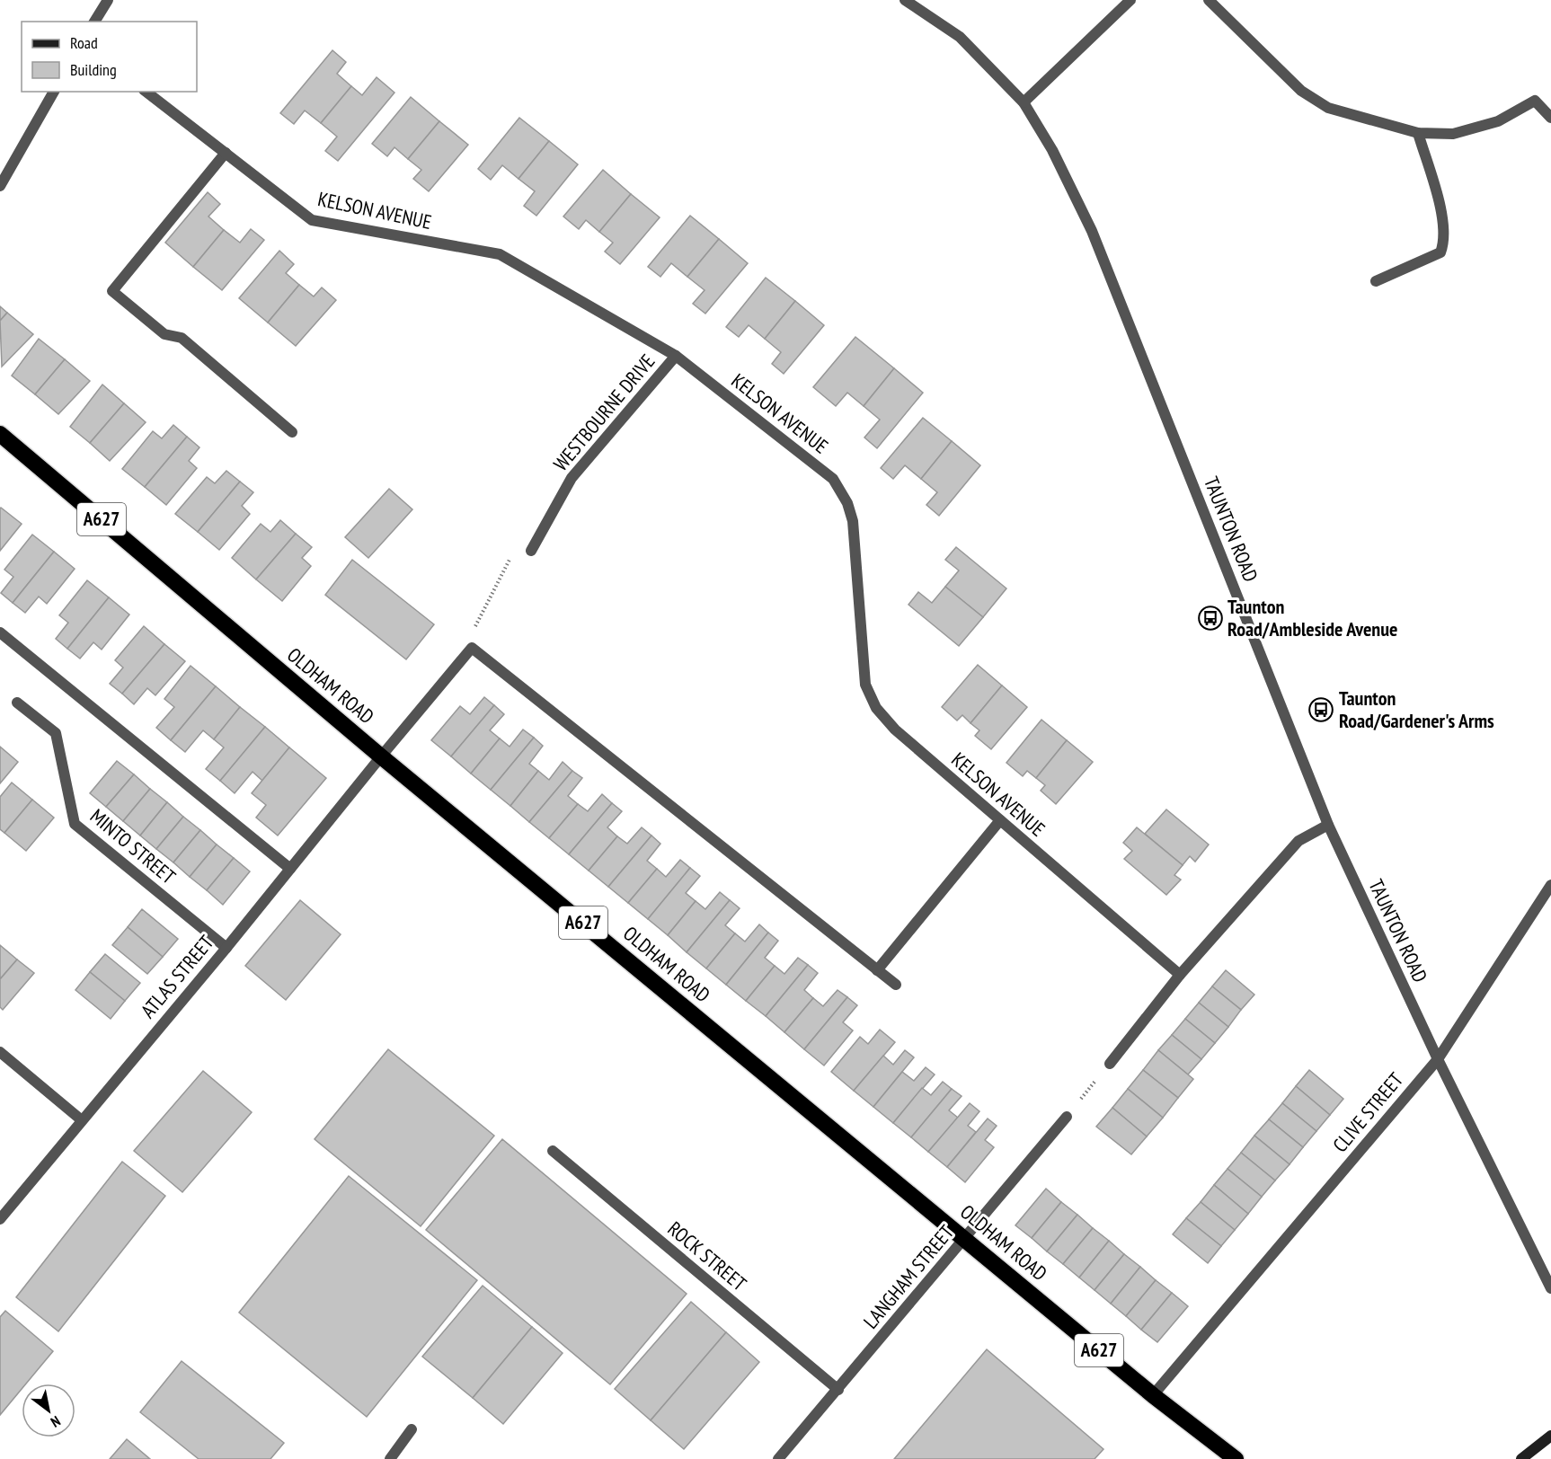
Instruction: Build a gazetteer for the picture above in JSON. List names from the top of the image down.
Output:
{
  "streets": {
    "highway": ["A627", "OLDHAM ROAD"],
    "street": [
      "KELSON AVENUE",
      "WESTBOURNE DRIVE",
      "TAUNTON ROAD",
      "MINTO STREET",
      "ATLAS STREET",
      "CLIVE STREET",
      "ROCK STREET",
      "LANGHAM STREET"
    ]
  },
  "crossings": [
    ["KELSON AVENUE", "WESTBOURNE DRIVE"],
    ["TAUNTON ROAD", "CLIVE STREET"],
    ["OLDHAM ROAD", "ATLAS STREET"],
    ["OLDHAM ROAD", "CLIVE STREET"],
    ["OLDHAM ROAD", "LANGHAM STREET"],
    ["MINTO STREET", "ATLAS STREET"],
    ["ROCK STREET", "LANGHAM STREET"]
  ],
  "places": {
    "bus stop": ["Taunton Road/Ambleside Avenue", "Taunton Road/Gardener's Arms"]
  },
  "legend": ["Road", "Building"],
  "north": "bottom right"
}
